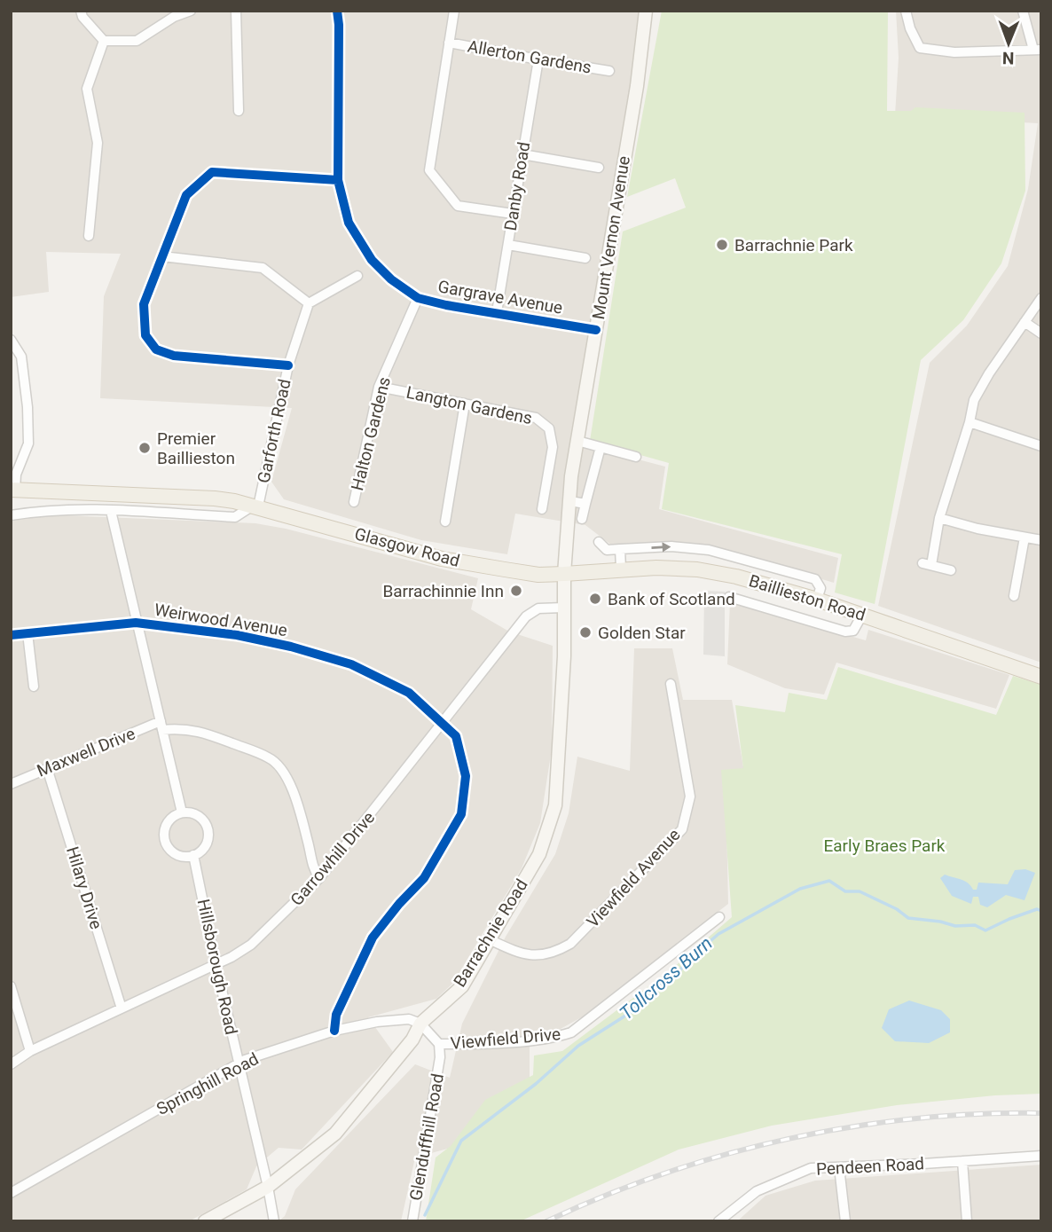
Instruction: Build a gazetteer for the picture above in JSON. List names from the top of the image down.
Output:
{
  "streets": {
    "main road": [
      "Mount Vernon Avenue",
      "Glasgow Road",
      "Baillieston Road",
      "Barrachnie Road"
    ],
    "street": [
      "Allerton Gardens",
      "Danby Road",
      "Gargrave Avenue",
      "Langton Gardens",
      "Garforth Road",
      "Halton Gardens",
      "Weirwood Avenue",
      "Maxwell Drive",
      "Garrowhill Drive",
      "Viewfield Avenue",
      "Hilary Drive",
      "Hillsborough Road",
      "Viewfield Drive",
      "Springhill Road",
      "Glenduffhill Road",
      "Pendeen Road"
    ]
  },
  "crossings": [
    ["Allerton Gardens", "Danby Road"],
    ["Danby Road", "Gargrave Avenue"],
    ["Mount Vernon Avenue", "Gargrave Avenue"],
    ["Mount Vernon Avenue", "Glasgow Road"],
    ["Mount Vernon Avenue", "Baillieston Road"],
    ["Mount Vernon Avenue", "Barrachnie Road"],
    ["Gargrave Avenue", "Halton Gardens"],
    ["Langton Gardens", "Halton Gardens"],
    ["Garforth Road", "Glasgow Road"],
    ["Glasgow Road", "Baillieston Road"],
    ["Glasgow Road", "Barrachnie Road"],
    ["Baillieston Road", "Barrachnie Road"],
    ["Weirwood Avenue", "Garrowhill Drive"],
    ["Weirwood Avenue", "Springhill Road"],
    ["Maxwell Drive", "Hilary Drive"],
    ["Garrowhill Drive", "Hilary Drive"],
    ["Garrowhill Drive", "Barrachnie Road"],
    ["Garrowhill Drive", "Hillsborough Road"],
    ["Viewfield Avenue", "Barrachnie Road"],
    ["Barrachnie Road", "Hillsborough Road"],
    ["Barrachnie Road", "Springhill Road"],
    ["Hillsborough Road", "Springhill Road"],
    ["Viewfield Drive", "Glenduffhill Road"]
  ],
  "water": ["Tollcross Burn"],
  "parks": ["Early Braes Park"],
  "places": [
    "Barrachnie Park",
    "Premier Baillieston",
    "Barrachinnie Inn",
    "Bank of Scotland",
    "Golden Star"
  ],
  "north": "bottom"
}
